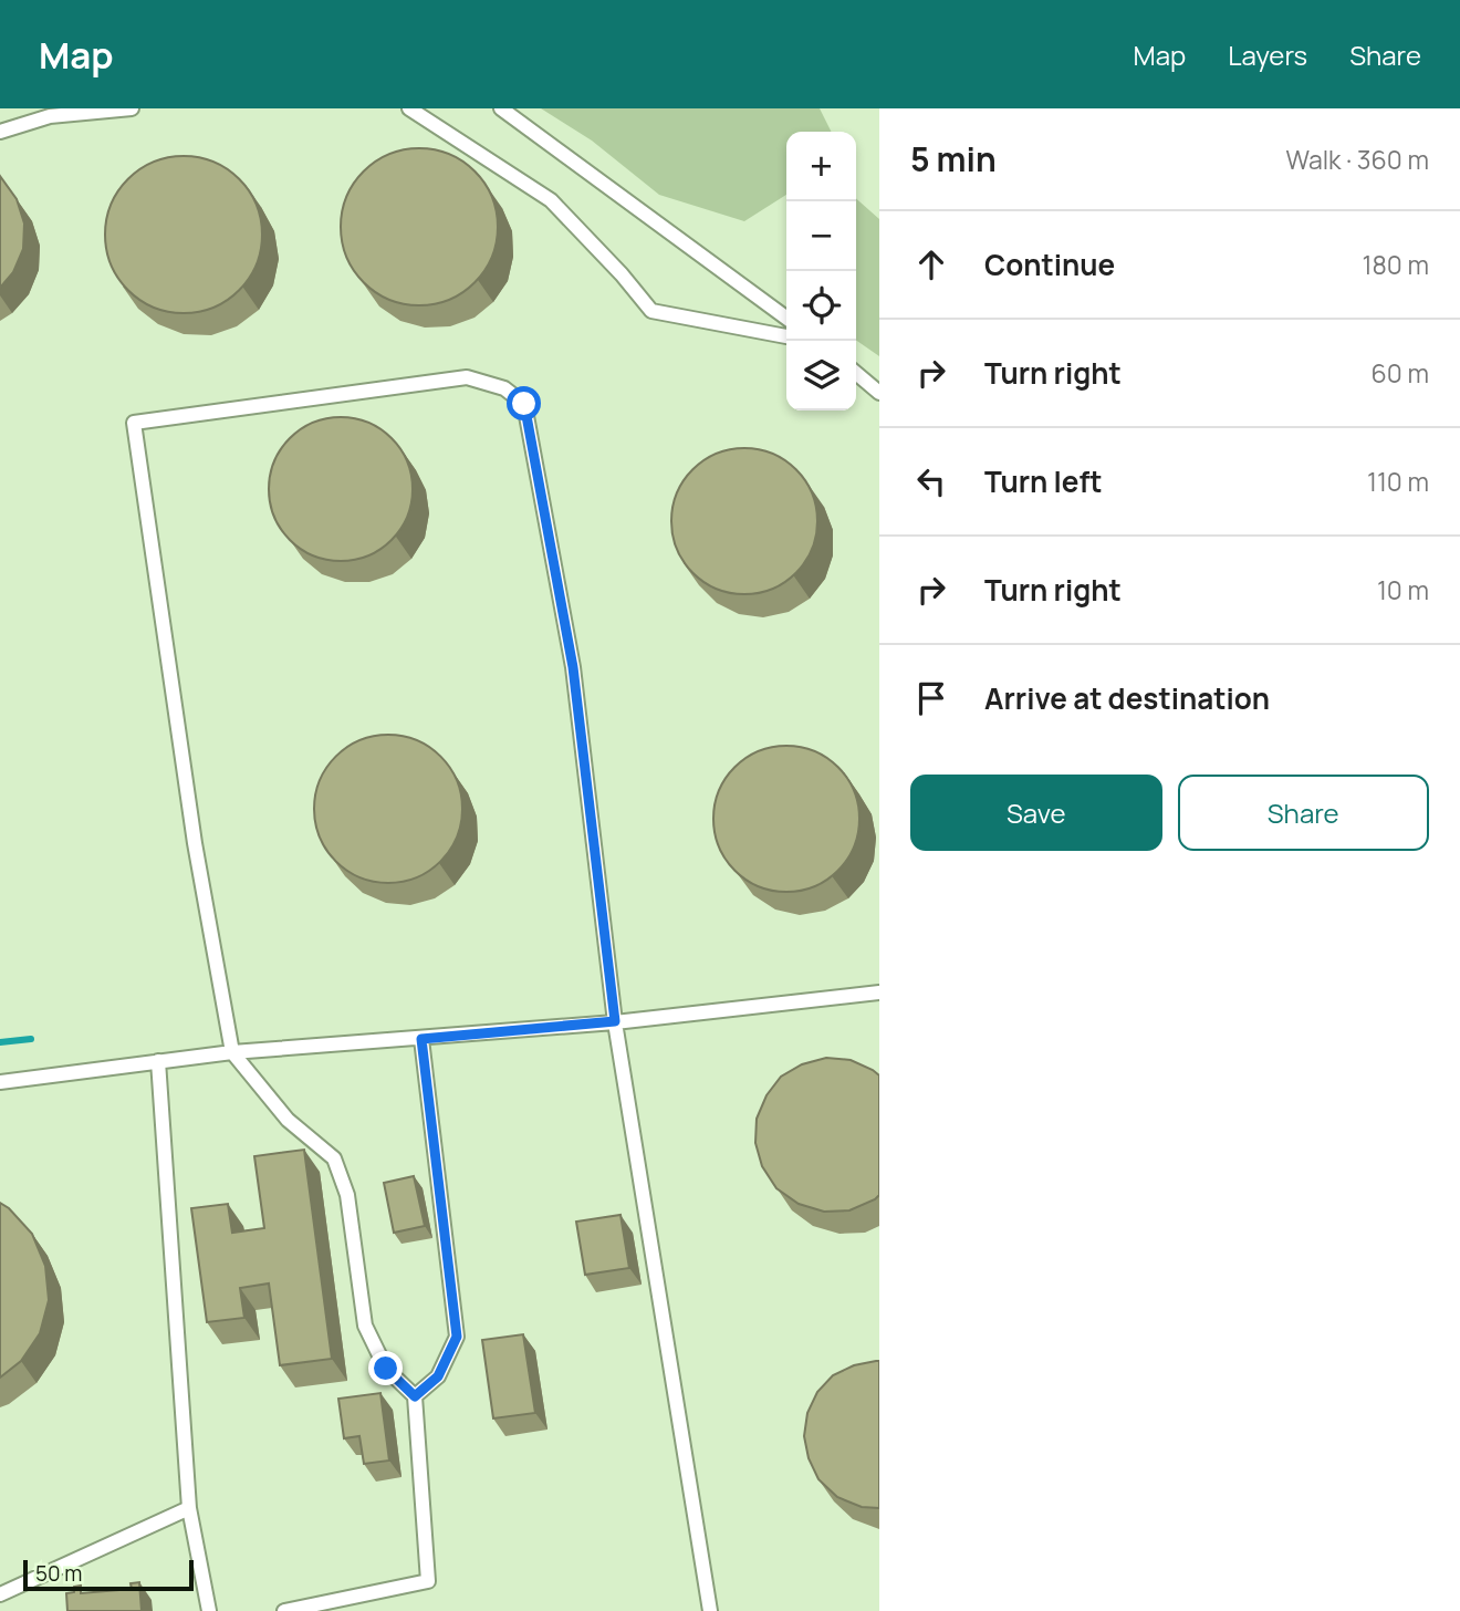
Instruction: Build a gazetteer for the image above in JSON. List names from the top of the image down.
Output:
{
  "scale_bar": "50 m",
  "page": {
    "header": "Map",
    "nav": ["Map", "Layers", "Share"],
    "heading": ["5 min", "Walk · 360 m"],
    "map_buttons": ["+", "−"],
    "list": [
      ["Continue", "180 m"],
      ["Turn right", "60 m"],
      ["Turn left", "110 m"],
      ["Turn right", "10 m"],
      "Arrive at destination"
    ],
    "buttons": ["Save", "Share"],
    "scale": "50 m"
  }
}
